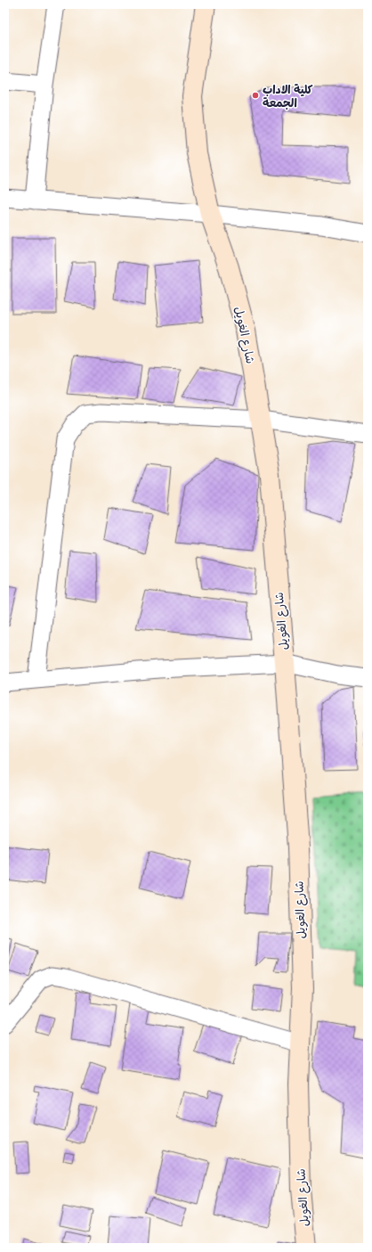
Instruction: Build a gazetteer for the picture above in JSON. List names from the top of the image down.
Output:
{
  "streets": {
    "street": ["شارع الغويل"]
  },
  "places": ["كلية اﻻداب الجمعة"]
}
